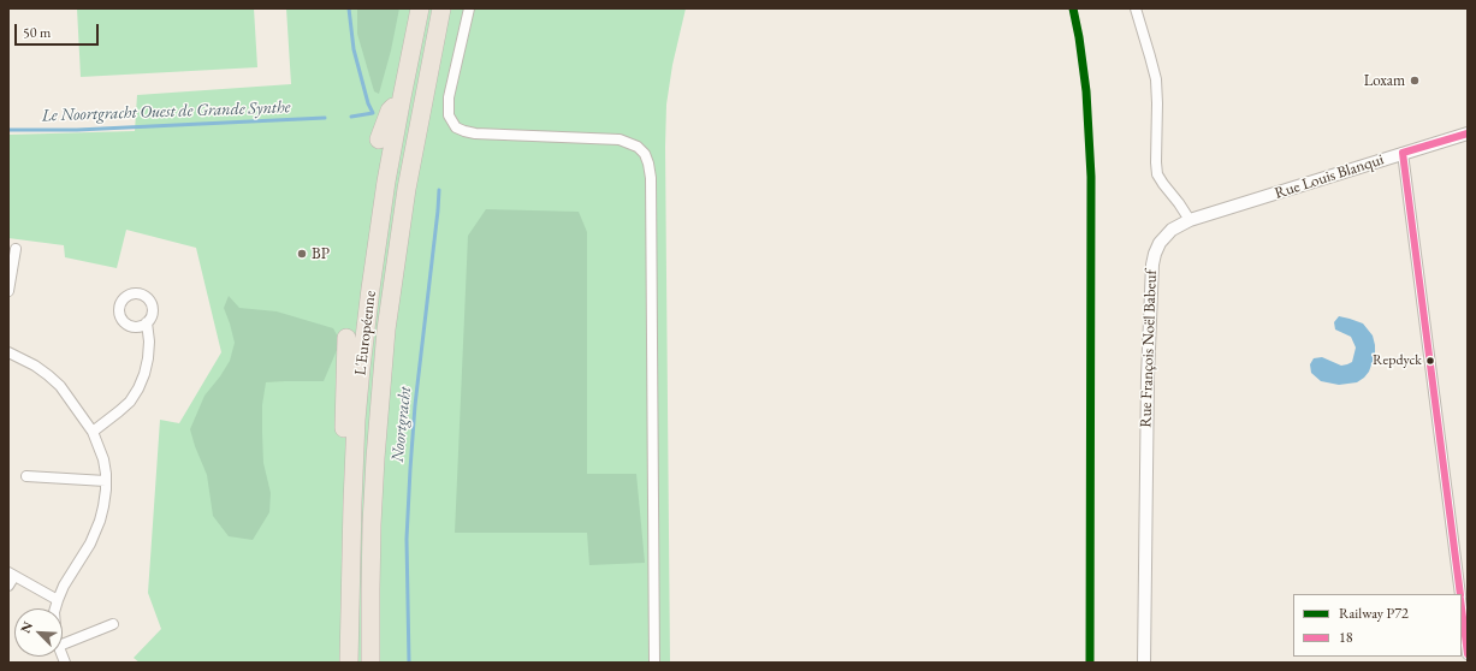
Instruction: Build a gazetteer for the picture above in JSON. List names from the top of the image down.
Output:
{
  "streets": {
    "highway": ["L'Européenne"],
    "street": ["Rue Louis Blanqui", "Rue François Noël Babeuf"]
  },
  "crossings": [
    ["Rue Louis Blanqui", "Rue François Noël Babeuf"]
  ],
  "water": ["Le Noortgracht Ouest de Grande Synthe", "Noortgracht"],
  "places": ["Loxam", "BP", "Repdyck"],
  "lines": ["rail line P72", "transit line 18"],
  "legend": ["Railway P72", "18"],
  "scale_bar": "50 m",
  "north": "top left"
}
